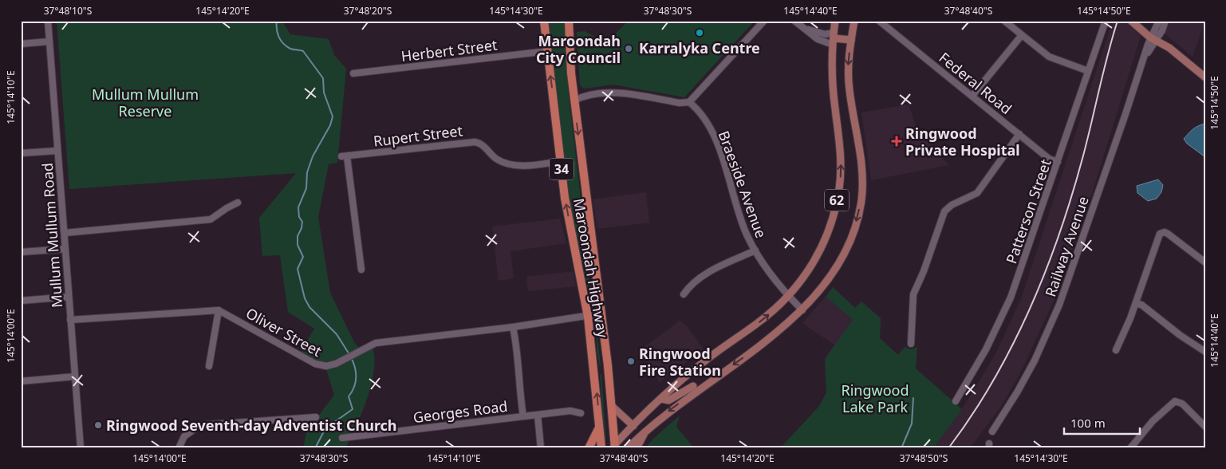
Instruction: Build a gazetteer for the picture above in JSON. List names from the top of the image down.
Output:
{
  "streets": {
    "highway": ["34", "Maroondah Highway"],
    "main road": ["62"],
    "street": [
      "Herbert Street",
      "Federal Road",
      "Rupert Street",
      "Braeside Avenue",
      "Patterson Street",
      "Mullum Mullum Road",
      "Railway Avenue",
      "Oliver Street",
      "Georges Road"
    ]
  },
  "crossings": [
    ["Herbert Street", "Maroondah Highway"],
    ["Federal Road", "Patterson Street"],
    ["Rupert Street", "Maroondah Highway"],
    ["Braeside Avenue", "62"],
    ["62", "Maroondah Highway"],
    ["Maroondah Highway", "Oliver Street"]
  ],
  "parks": ["Mullum Mullum Reserve", "Ringwood Lake Park"],
  "places": {
    "other": [
      "Karralyka Centre",
      "Maroondah City Council",
      "Ringwood Fire Station",
      "Ringwood Seventh-day Adventist Church"
    ],
    "health": ["Ringwood Private Hospital"]
  },
  "scale_bar": "100 m",
  "coordinates": [
    "37°48'10\"S",
    "145°14'20\"E",
    "37°48'20\"S",
    "145°14'30\"E",
    "37°48'30\"S",
    "145°14'40\"E",
    "37°48'40\"S",
    "145°14'50\"E",
    "145°14'10\"E",
    "145°14'00\"E",
    "37°48'50\"S"
  ]
}
